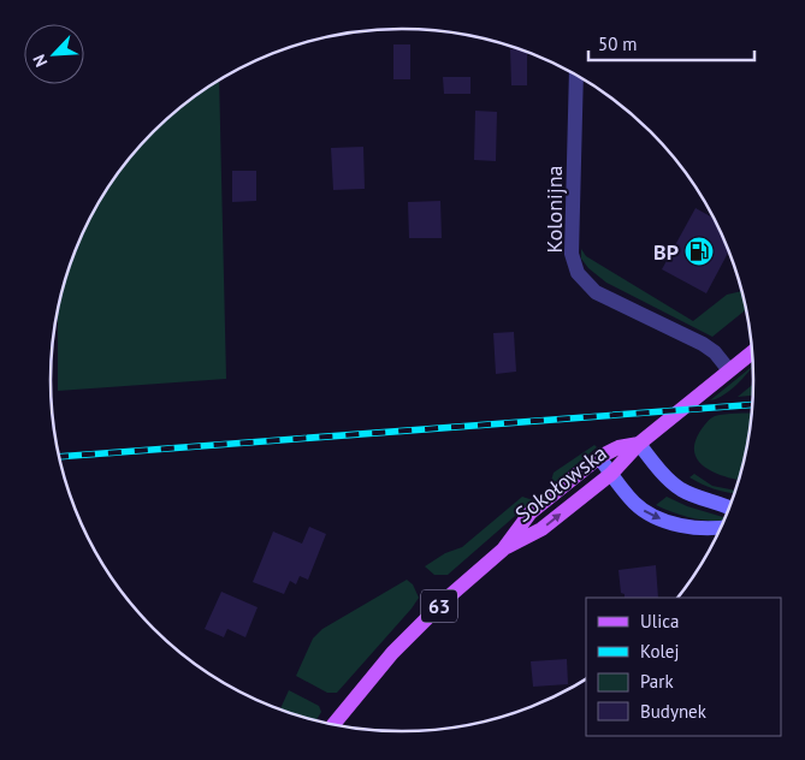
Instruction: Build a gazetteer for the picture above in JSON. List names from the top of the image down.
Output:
{
  "streets": {
    "main road": ["Sokołowska", "63"],
    "street": ["Kolonijna"]
  },
  "crossings": [
    ["Kolonijna", "Sokołowska"]
  ],
  "places": {
    "fuel station": ["BP"]
  },
  "legend": [
    "Ulica",
    "Kolej",
    "Park",
    "Budynek"
  ],
  "scale_bar": "50 m",
  "north": "bottom left"
}
